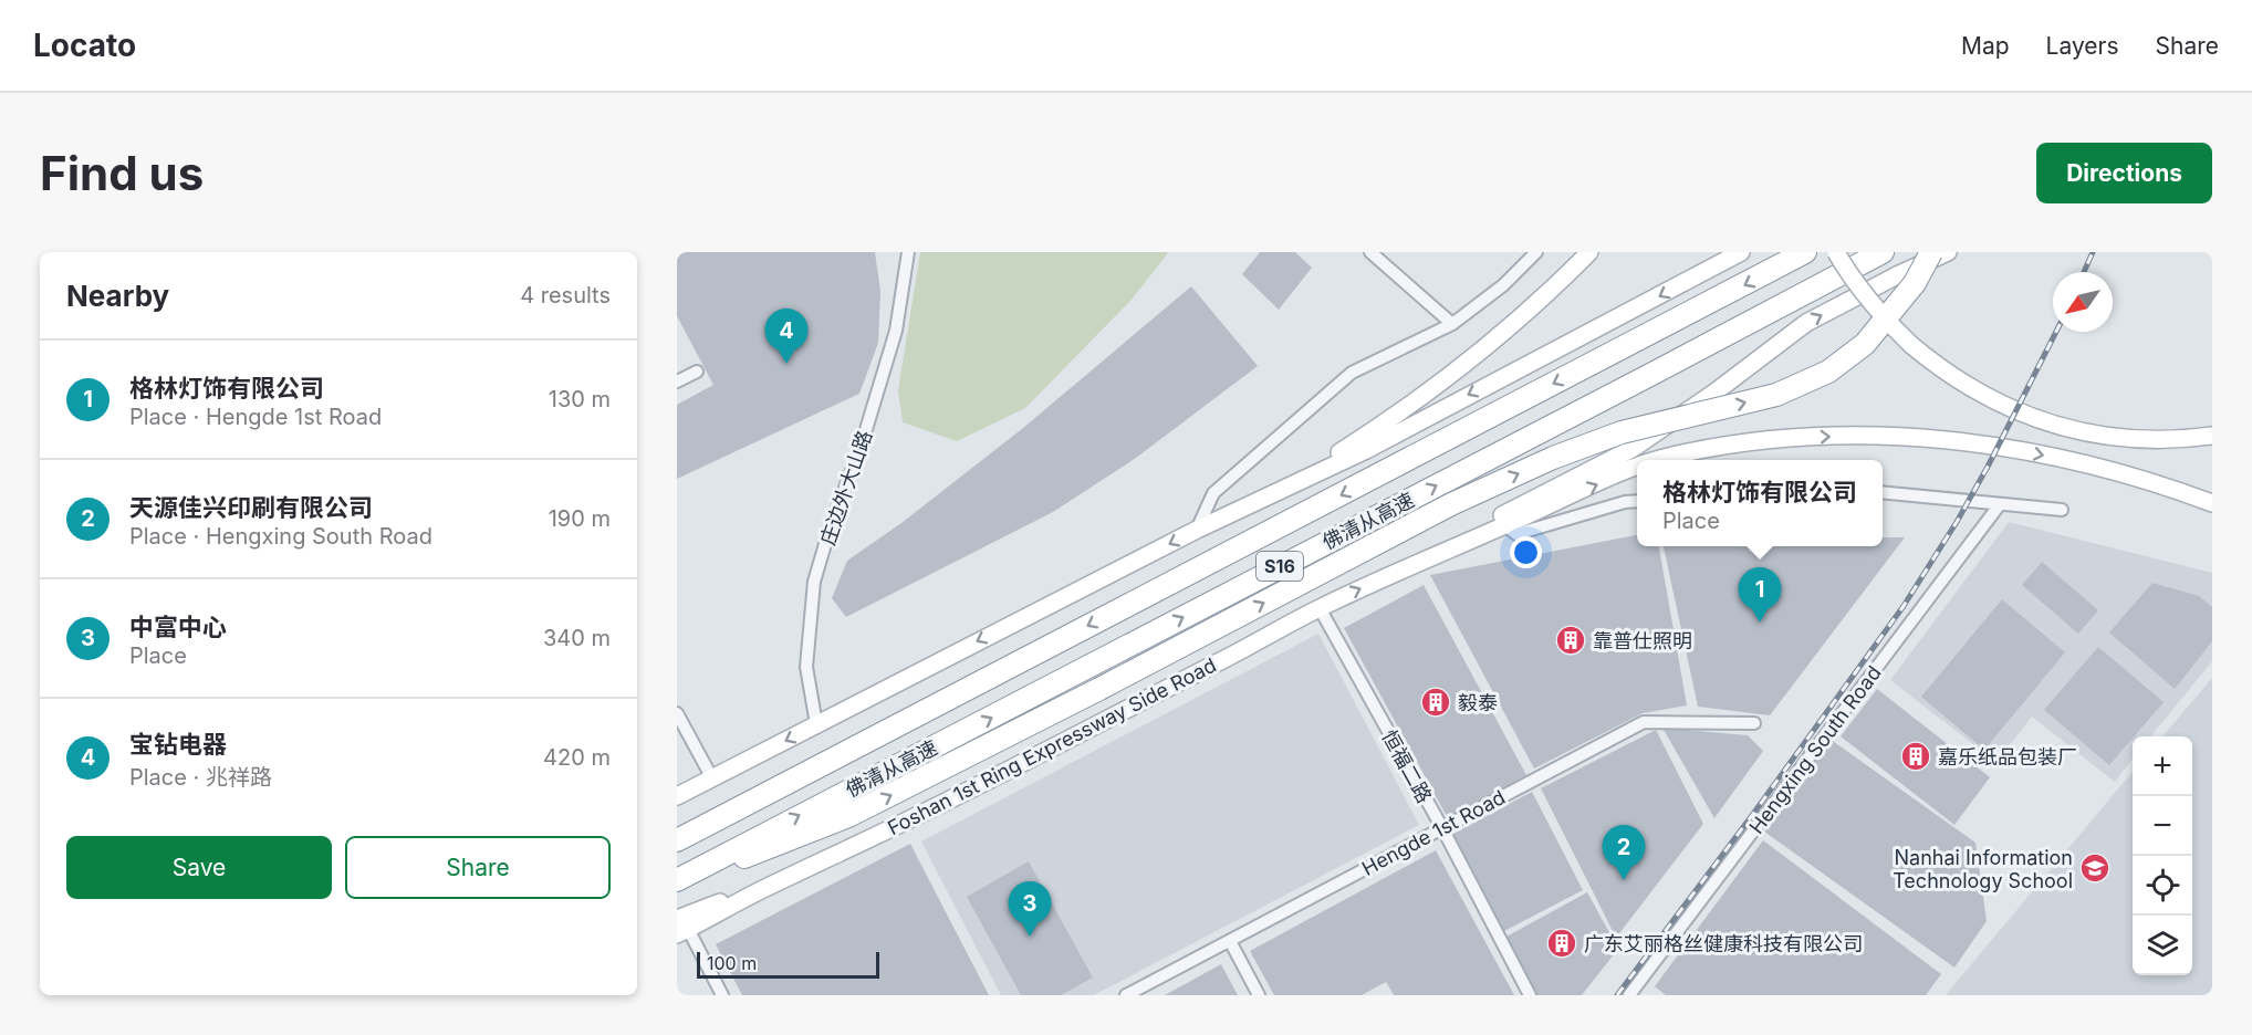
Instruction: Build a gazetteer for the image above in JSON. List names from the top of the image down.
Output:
{
  "streets": {
    "highway": ["佛清从高速", "S16"],
    "main road": ["Foshan 1st Ring Expressway Side Road"],
    "street": [
      "庄边外大山路",
      "Hengxing South Road",
      "恒福二路",
      "Hengde 1st Road"
    ]
  },
  "crossings": [
    ["Foshan 1st Ring Expressway Side Road", "恒福二路"],
    ["恒福二路", "Hengde 1st Road"]
  ],
  "places": {
    "building": [
      "靠普仕照明",
      "毅泰",
      "嘉乐纸品包装厂",
      "广东艾丽格丝健康科技有限公司"
    ],
    "school or university": ["Nanhai Information Technology School"]
  },
  "scale_bar": "100 m",
  "north": "bottom left",
  "page": {
    "header": "Locato",
    "nav": ["Map", "Layers", "Share"],
    "buttons": [
      "Directions",
      ["Save", "Share"]
    ],
    "title": "Find us",
    "heading": ["Nearby", "4 results"],
    "pins": [
      "4",
      "1",
      "2",
      "3"
    ],
    "list": [
      {
        "mark": "1",
        "name": "格林灯饰有限公司",
        "note": "Place · Hengde 1st Road",
        "value": "130 m"
      },
      {
        "mark": "2",
        "name": "天源佳兴印刷有限公司",
        "note": "Place · Hengxing South Road",
        "value": "190 m"
      },
      {
        "mark": "3",
        "name": "中富中心",
        "note": "Place",
        "value": "340 m"
      },
      {
        "mark": "4",
        "name": "宝钻电器",
        "note": "Place · 兆祥路",
        "value": "420 m"
      }
    ],
    "popup": ["格林灯饰有限公司", "Place"],
    "map_buttons": ["+", "−"],
    "scale": "100 m"
  }
}
